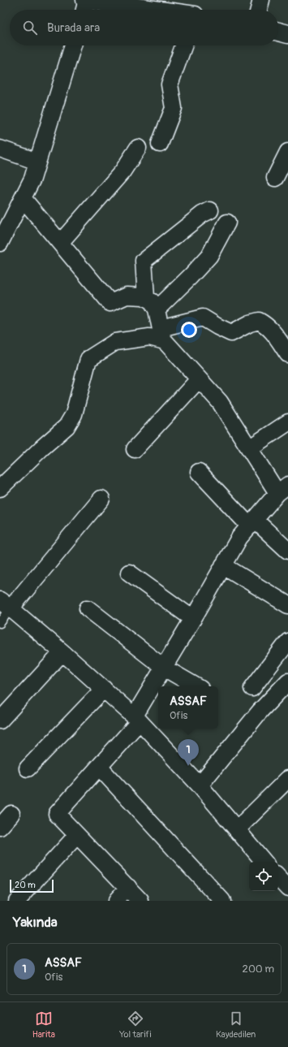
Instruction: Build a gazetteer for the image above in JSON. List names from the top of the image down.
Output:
{
  "scale_bar": "20 m",
  "page": {
    "search": "Burada ara",
    "popup": ["ASSAF", "Ofis"],
    "pins": "1",
    "scale": "20 m",
    "heading": "Yakında",
    "list": [
      {
        "mark": "1",
        "name": "ASSAF",
        "note": "Ofis",
        "value": "200 m"
      }
    ],
    "nav": ["Harita", "Yol tarifi", "Kaydedilen"]
  }
}
